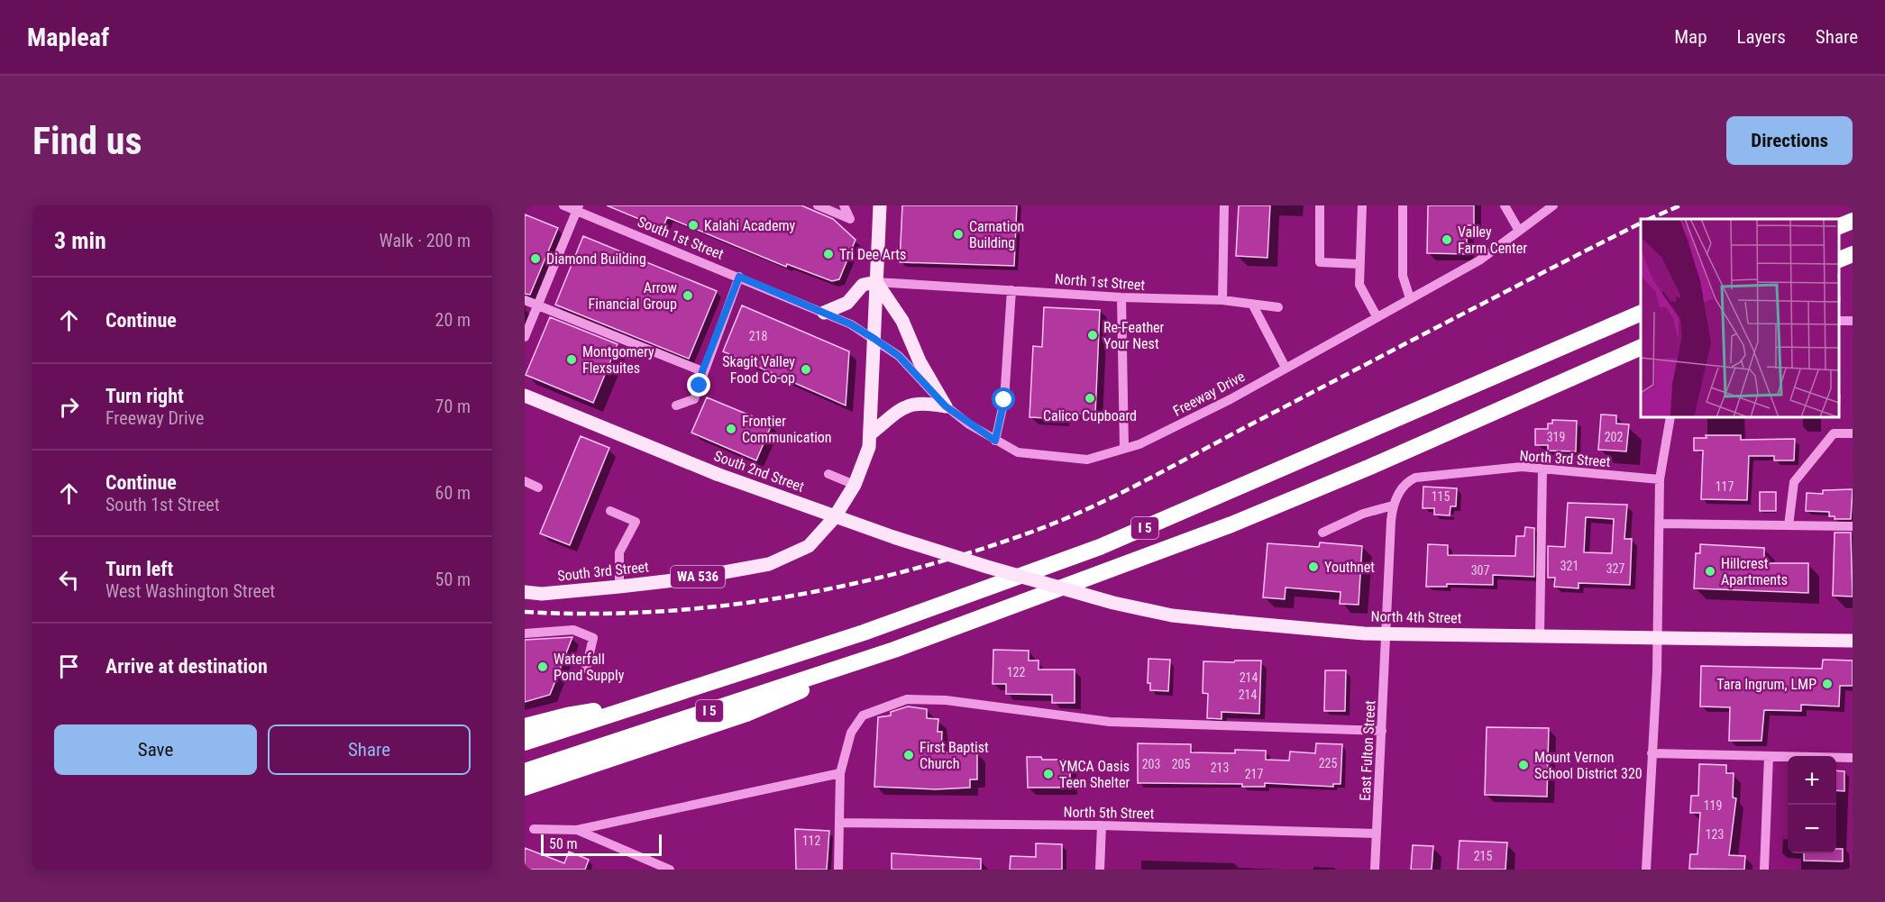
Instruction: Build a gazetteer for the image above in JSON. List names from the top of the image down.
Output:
{
  "streets": {
    "highway": ["I 5"],
    "main road": [
      "South 2nd Street",
      "South 3rd Street",
      "WA 536",
      "North 4th Street"
    ],
    "street": [
      "South 1st Street",
      "North 1st Street",
      "Freeway Drive",
      "North 3rd Street",
      "East Fulton Street",
      "North 5th Street"
    ]
  },
  "crossings": [
    ["South 1st Street", "Freeway Drive"],
    ["South 1st Street", "WA 536"],
    ["North 1st Street", "WA 536"],
    ["Freeway Drive", "WA 536"],
    ["North 3rd Street", "East Fulton Street"],
    ["South 2nd Street", "North 4th Street"],
    ["South 3rd Street", "WA 536"],
    ["North 4th Street", "East Fulton Street"],
    ["East Fulton Street", "North 5th Street"]
  ],
  "places": [
    "Kalahi Academy",
    "Carnation Building",
    "Valley Farm Center",
    "Tri Dee Arts",
    "Diamond Building",
    "Arrow Financial Group",
    "Re-Feather Your Nest",
    "Montgomery Flexsuites",
    "Skagit Valley Food Co-op",
    "Calico Cupboard",
    "Frontier Communication",
    "Youthnet",
    "Hillcrest Apartments",
    "Waterfall Pond Supply",
    "Tara Ingrum, LMP",
    "First Baptist Church",
    "Mount Vernon School District 320",
    "YMCA Oasis Teen Shelter"
  ],
  "house_numbers": [
    "218",
    "319",
    "202",
    "117",
    "115",
    "321",
    "327",
    "307",
    "122",
    "214",
    "214",
    "225",
    "203",
    "205",
    "213",
    "217",
    "119",
    "123",
    "112",
    "215"
  ],
  "scale_bar": "50 m",
  "page": {
    "header": "Mapleaf",
    "nav": ["Map", "Layers", "Share"],
    "buttons": [
      "Directions",
      ["Save", "Share"]
    ],
    "title": "Find us",
    "heading": ["3 min", "Walk · 200 m"],
    "list": [
      ["Continue", "20 m"],
      ["Turn right", "Freeway Drive", "70 m"],
      ["Continue", "South 1st Street", "60 m"],
      ["Turn left", "West Washington Street", "50 m"],
      "Arrive at destination"
    ],
    "map_buttons": ["+", "−"],
    "scale": "50 m"
  }
}
